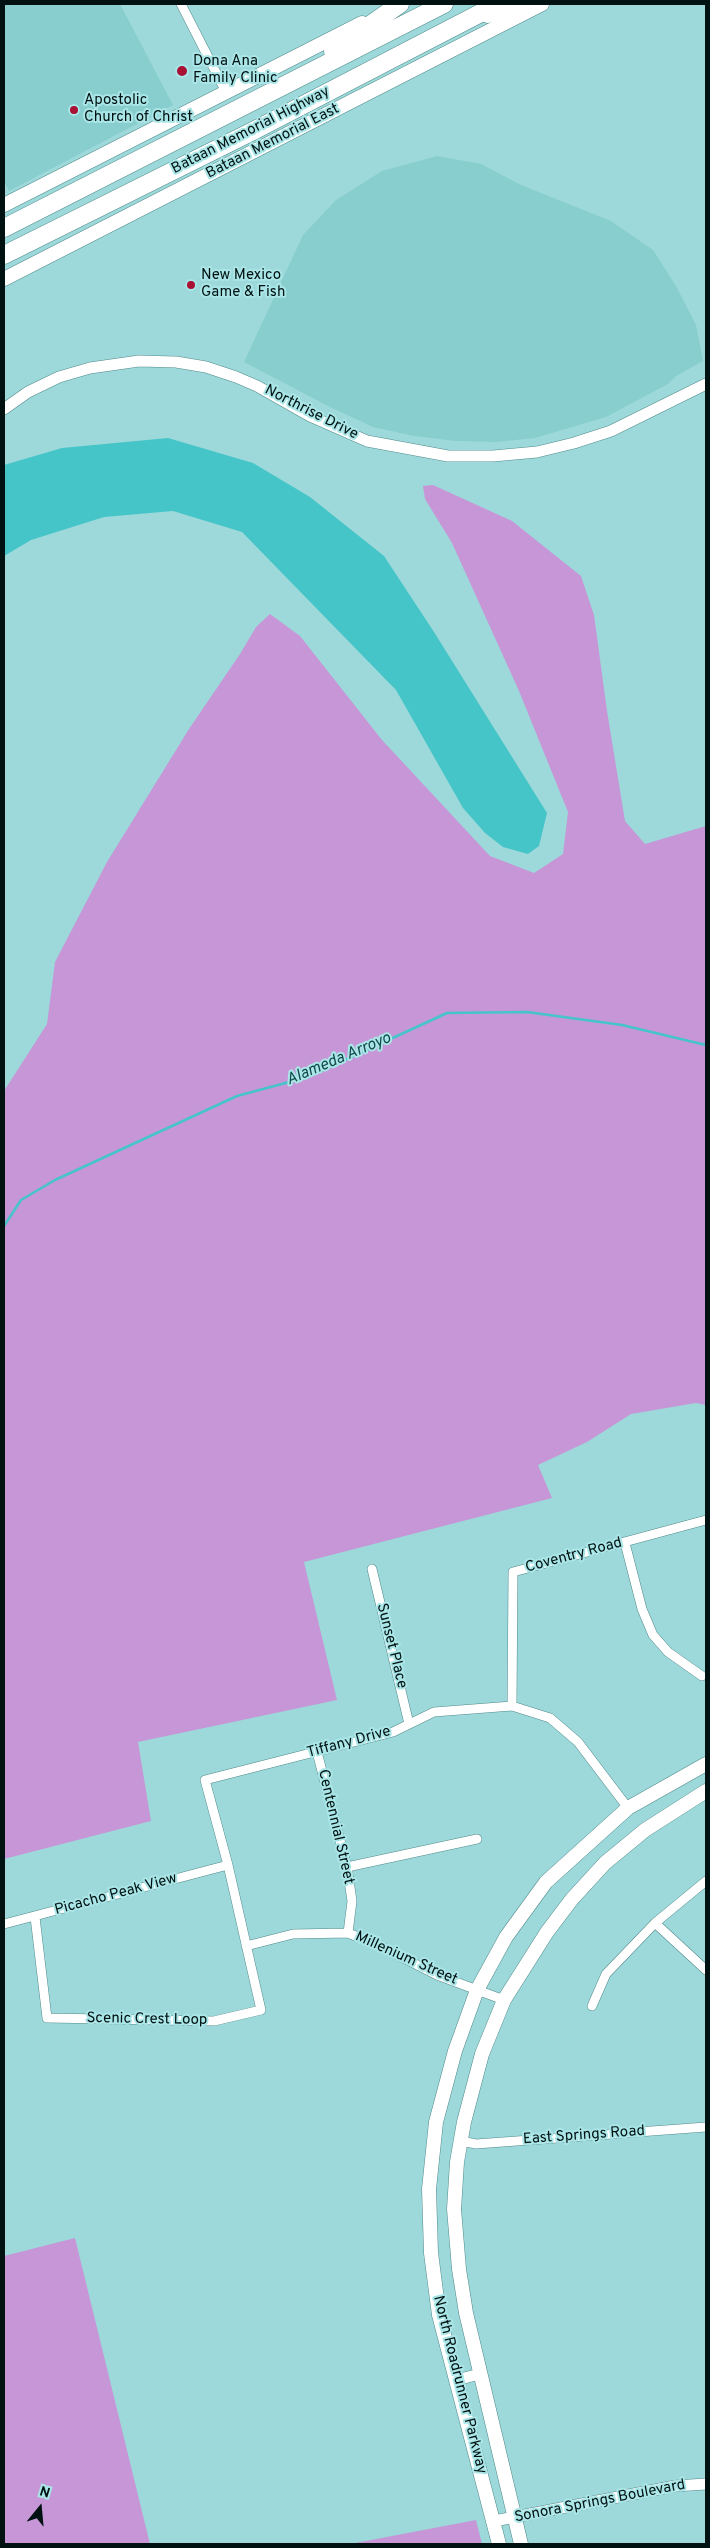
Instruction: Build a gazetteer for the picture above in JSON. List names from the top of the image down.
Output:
{
  "streets": {
    "highway": ["Bataan Memorial Highway"],
    "main road": ["Bataan Memorial East", "North Roadrunner Parkway"],
    "street": [
      "Northrise Drive",
      "Coventry Road",
      "Sunset Place",
      "Tiffany Drive",
      "Centennial Street",
      "Picacho Peak View",
      "Millenium Street",
      "Scenic Crest Loop",
      "East Springs Road",
      "Sonora Springs Boulevard"
    ]
  },
  "crossings": [
    ["Coventry Road", "Tiffany Drive"],
    ["Sunset Place", "Tiffany Drive"],
    ["Tiffany Drive", "Centennial Street"],
    ["Tiffany Drive", "Picacho Peak View"],
    ["Tiffany Drive", "Scenic Crest Loop"],
    ["Tiffany Drive", "North Roadrunner Parkway"],
    ["Centennial Street", "Millenium Street"],
    ["Picacho Peak View", "Scenic Crest Loop"],
    ["Millenium Street", "Scenic Crest Loop"],
    ["Millenium Street", "North Roadrunner Parkway"],
    ["East Springs Road", "North Roadrunner Parkway"],
    ["North Roadrunner Parkway", "Sonora Springs Boulevard"]
  ],
  "water": ["Alameda Arroyo"],
  "places": ["Dona Ana Family Clinic", "Apostolic Church of Christ", "New Mexico Game & Fish"],
  "north": "top"
}
